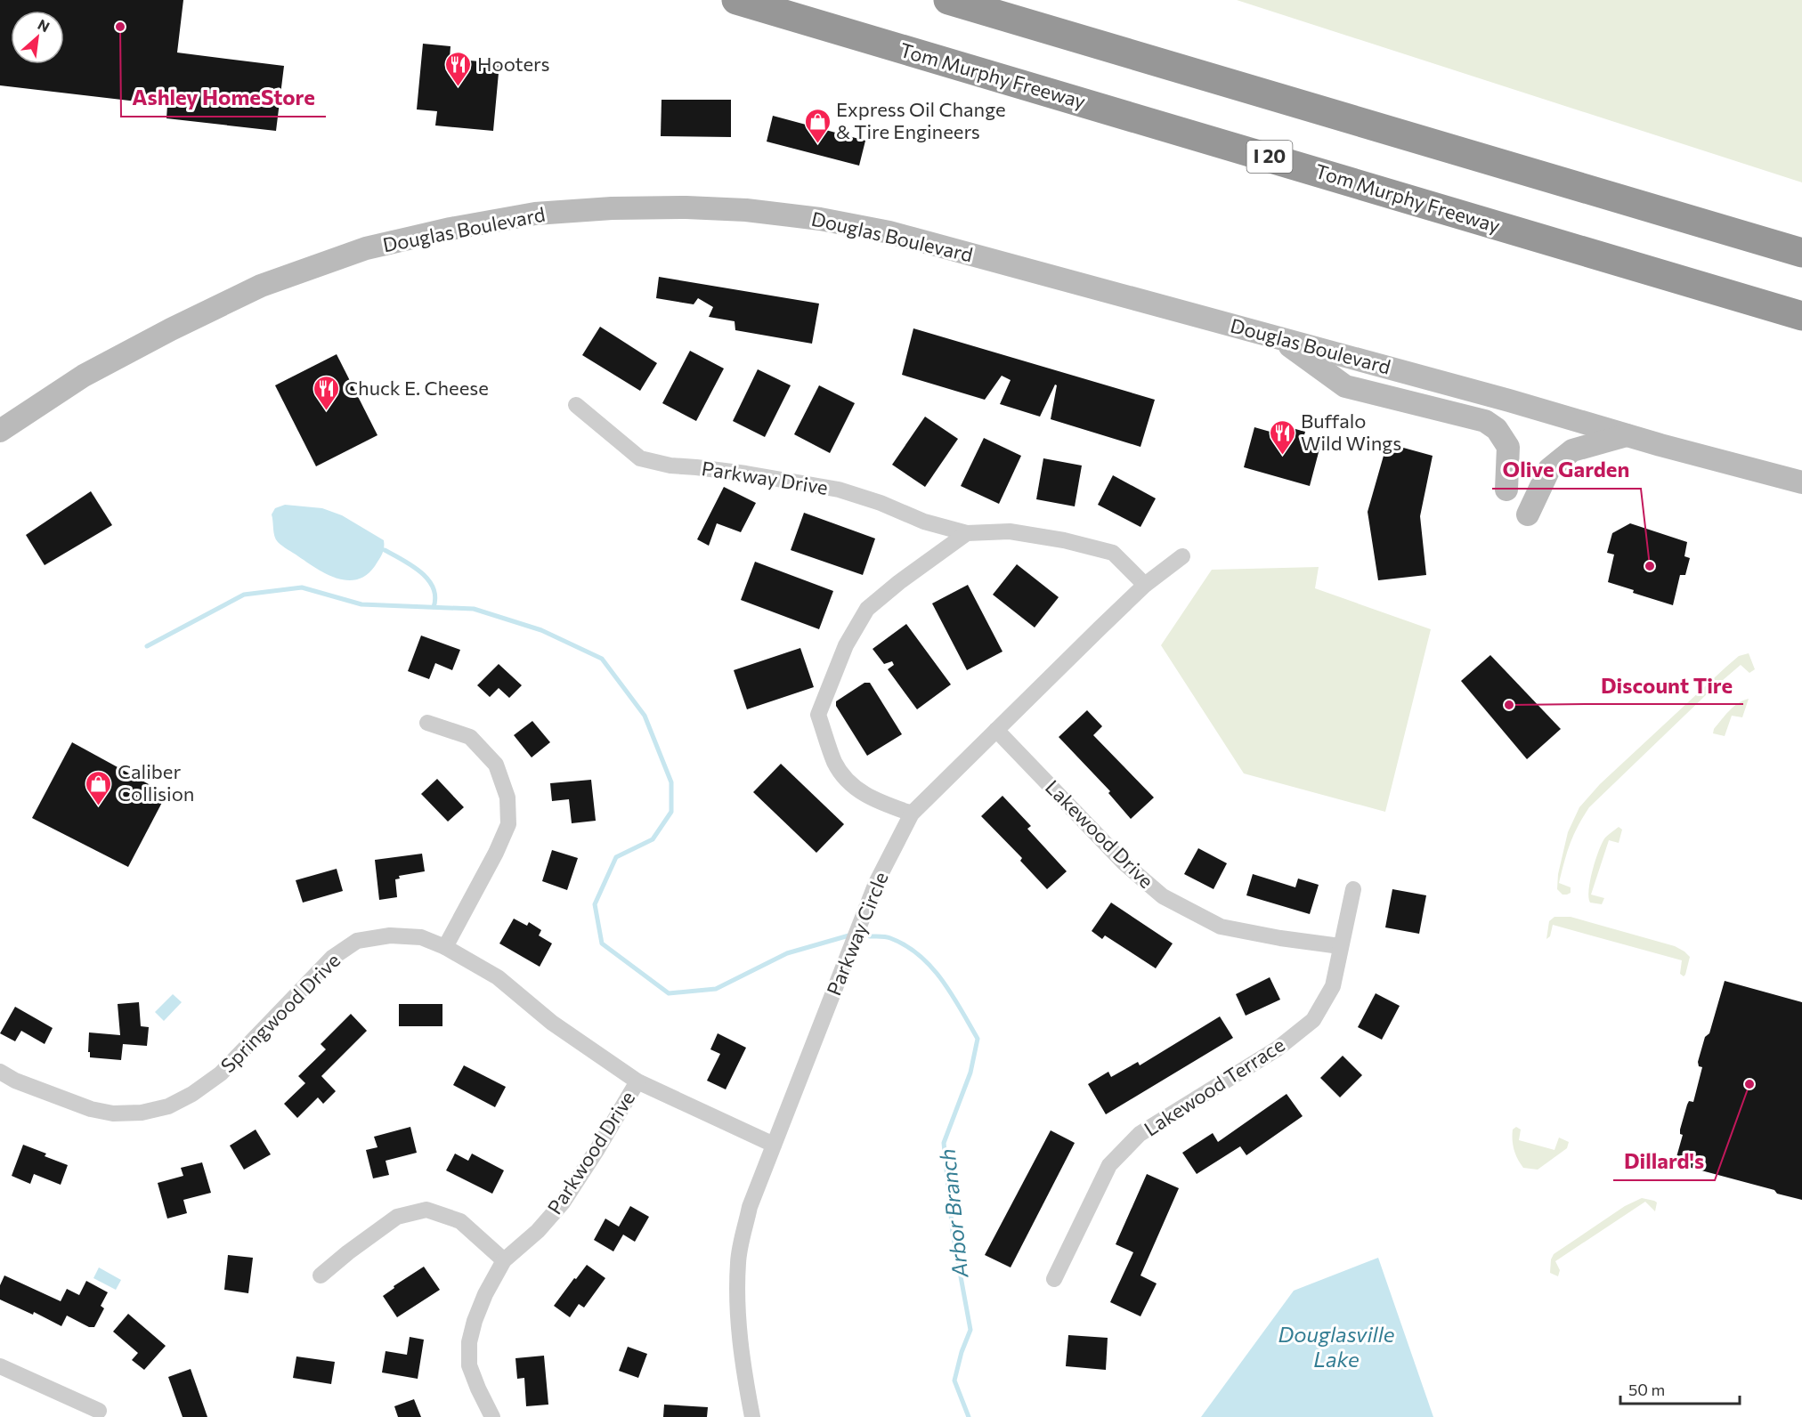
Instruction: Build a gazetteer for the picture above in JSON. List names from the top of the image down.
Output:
{
  "streets": {
    "highway": ["Tom Murphy Freeway", "I 20"],
    "main road": ["Douglas Boulevard"],
    "street": [
      "Parkway Drive",
      "Lakewood Drive",
      "Parkway Circle",
      "Springwood Drive",
      "Lakewood Terrace",
      "Parkwood Drive"
    ]
  },
  "crossings": [
    ["Parkway Drive", "Parkway Circle"],
    ["Lakewood Drive", "Parkway Circle"],
    ["Lakewood Drive", "Lakewood Terrace"],
    ["Parkway Circle", "Springwood Drive"],
    ["Springwood Drive", "Parkwood Drive"]
  ],
  "water": ["Arbor Branch", "Douglasville Lake"],
  "places": {
    "other": [
      "Ashley HomeStore",
      "Olive Garden",
      "Discount Tire",
      "Dillard's"
    ],
    "restaurant": ["Hooters", "Chuck E. Cheese", "Buffalo Wild Wings"],
    "shop": ["Express Oil Change & Tire Engineers", "Caliber Collision"]
  },
  "scale_bar": "50 m",
  "north": "top right"
}
